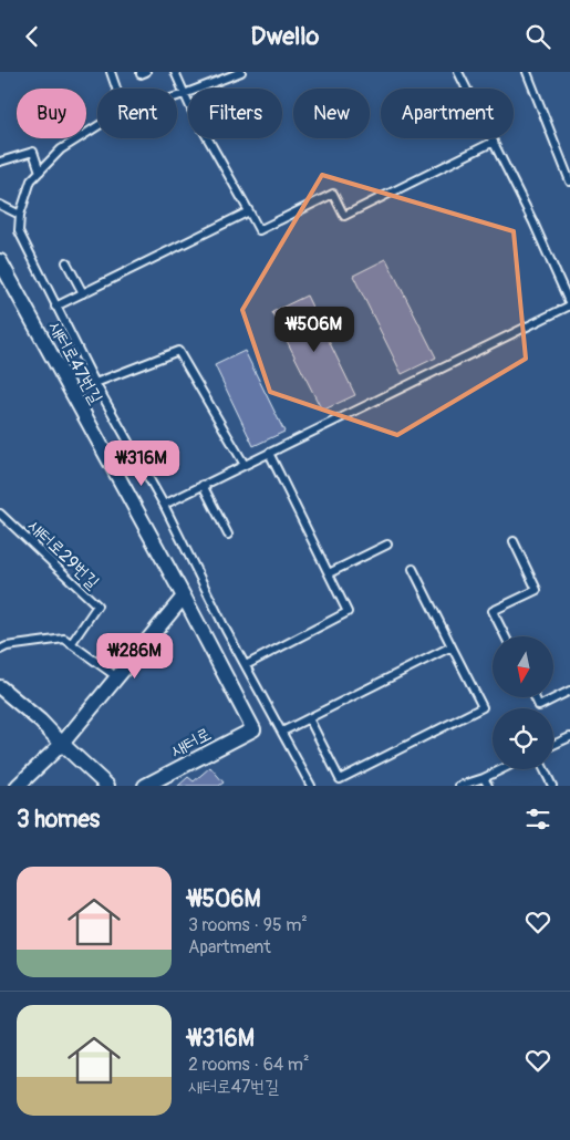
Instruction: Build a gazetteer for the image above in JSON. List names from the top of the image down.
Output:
{
  "streets": {
    "street": ["새터로47번길", "새터로"],
    "lane": ["새터로29번길"]
  },
  "crossings": [
    ["새터로47번길", "새터로"]
  ],
  "north": "bottom",
  "page": {
    "header": "Dwello",
    "chip": [
      "Buy",
      "Rent",
      "Filters",
      "New",
      "Apartment"
    ],
    "price": ["₩506M", "₩316M", "₩286M"],
    "heading": "3 homes",
    "list": [
      {
        "name": "₩506M",
        "note": "3 rooms · 95 m² · Apartment"
      },
      {
        "name": "₩316M",
        "note": "2 rooms · 64 m² · 새터로47번길"
      }
    ]
  }
}
